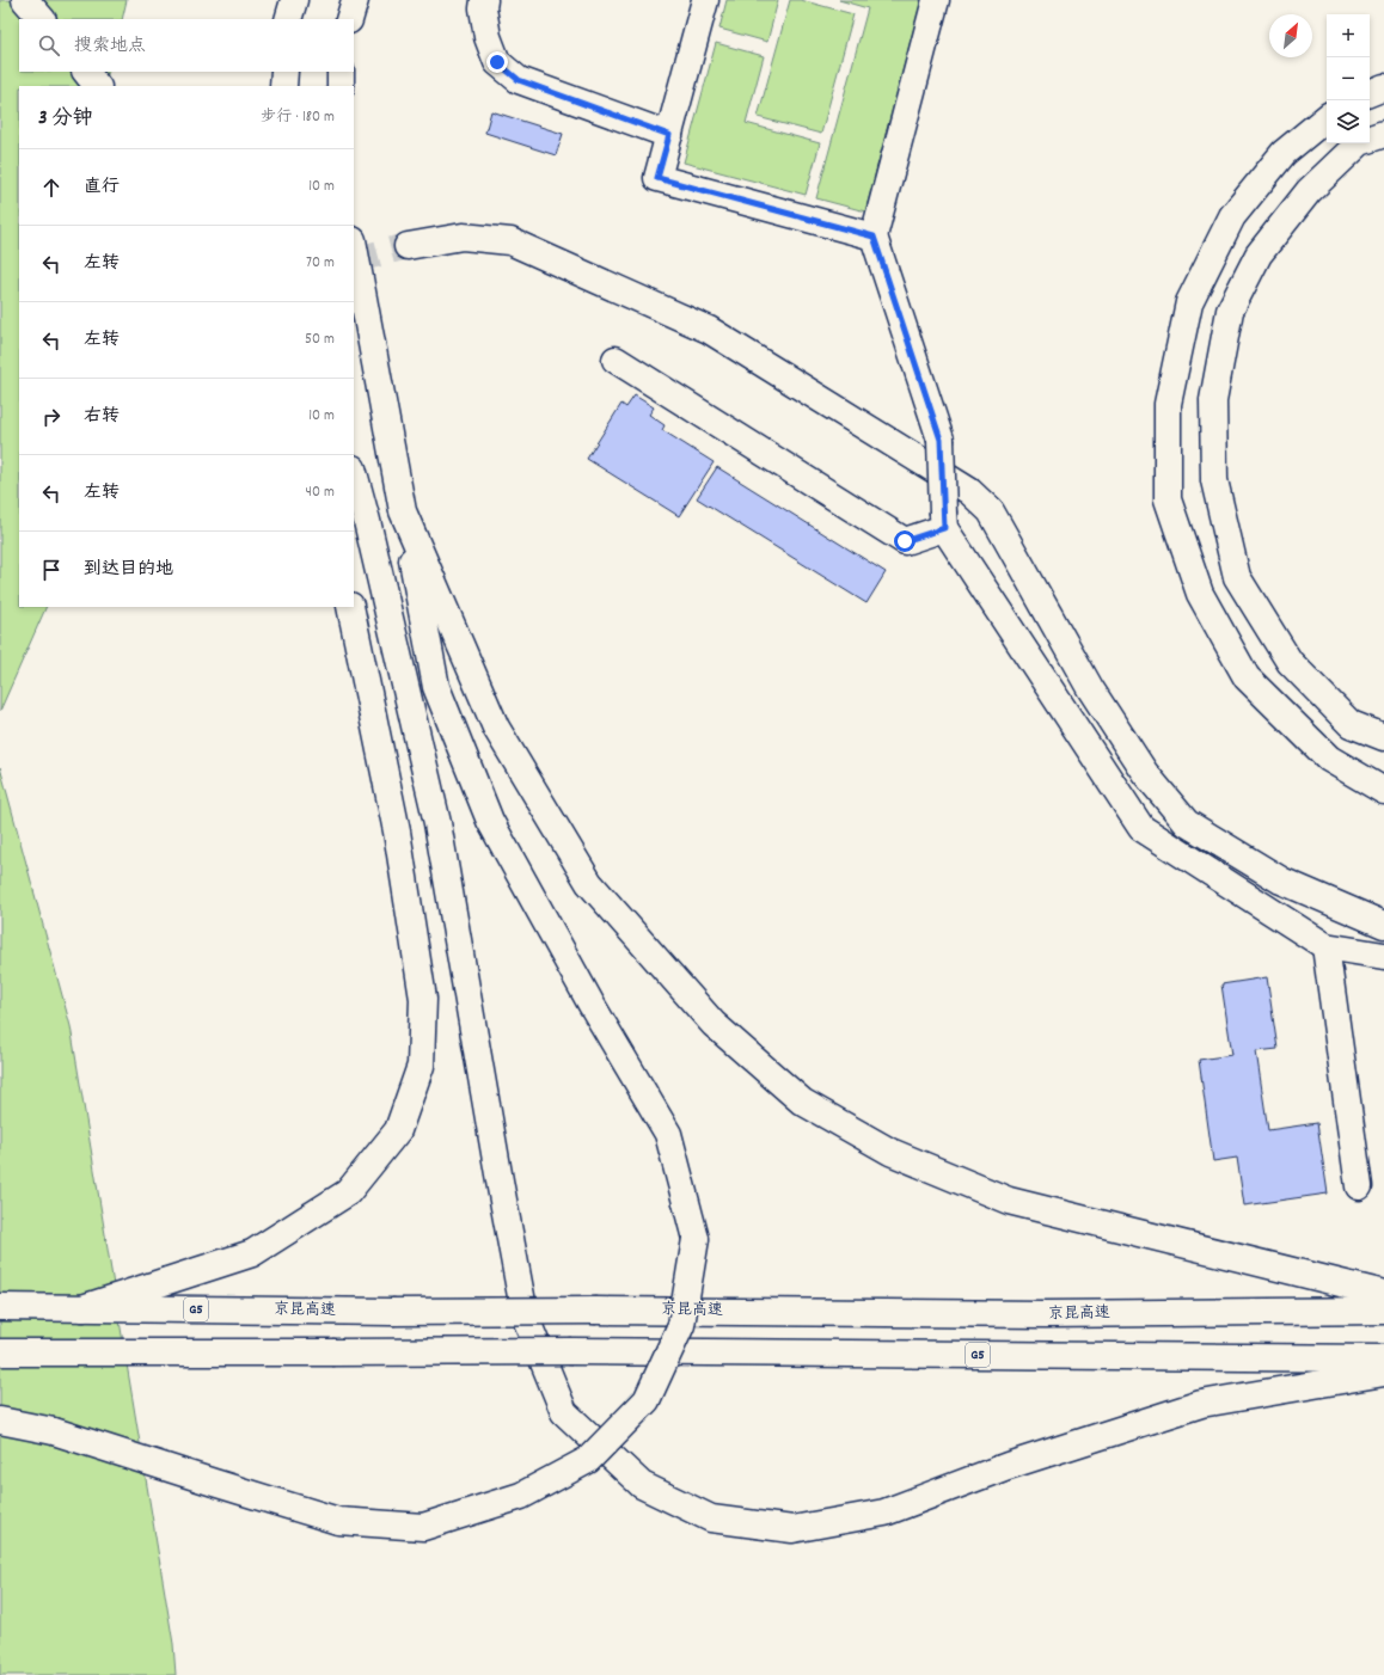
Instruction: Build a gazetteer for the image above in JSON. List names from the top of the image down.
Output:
{
  "streets": {
    "main road": ["G5", "京昆高速"]
  },
  "north": "top right",
  "page": {
    "map_buttons": ["+", "−"],
    "search": "搜索地点",
    "heading": ["3 分钟", "步行 · 180 m"],
    "list": [
      ["直行", "10 m"],
      ["左转", "70 m"],
      ["左转", "50 m"],
      ["右转", "10 m"],
      ["左转", "40 m"],
      "到达目的地"
    ]
  }
}
